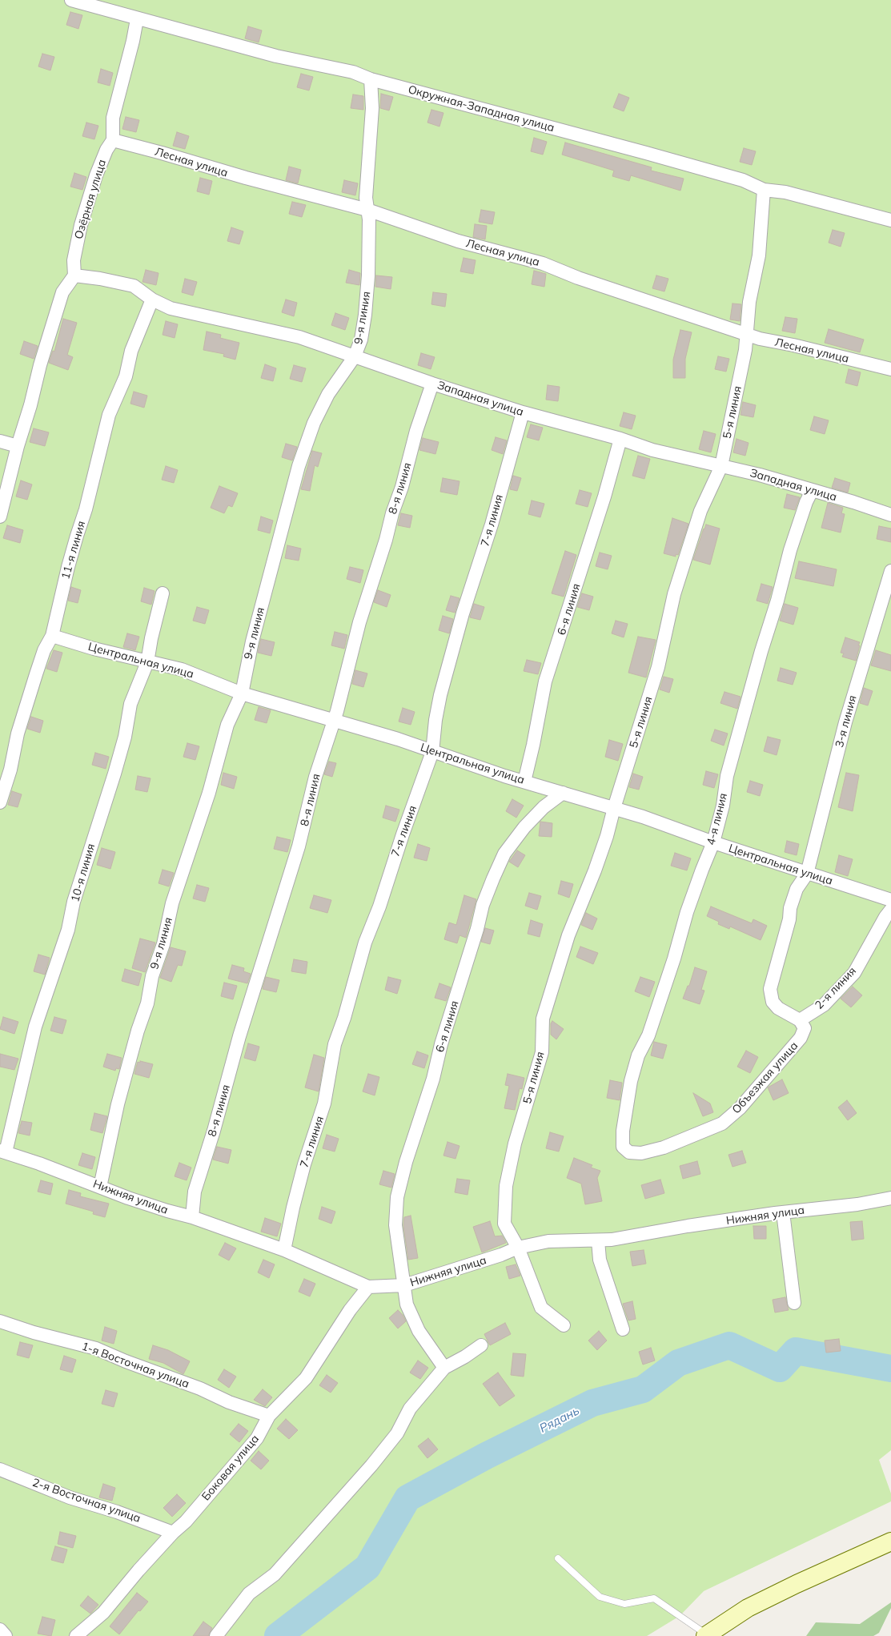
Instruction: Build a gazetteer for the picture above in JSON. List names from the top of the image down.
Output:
{
  "streets": {
    "street": [
      "Окружная-Западная улица",
      "Лесная улица",
      "Озёрная улица",
      "9-я линия",
      "Западная улица",
      "5-я линия",
      "8-я линия",
      "7-я линия",
      "11-я линия",
      "6-я линия",
      "Центральная улица",
      "3-я линия",
      "4-я линия",
      "10-я линия",
      "2-я линия",
      "Объезжая улица",
      "Нижняя улица",
      "1-я Восточная улица",
      "Боковая улица",
      "2-я Восточная улица"
    ]
  },
  "crossings": [
    ["Окружная-Западная улица", "Озёрная улица"],
    ["Окружная-Западная улица", "9-я линия"],
    ["Окружная-Западная улица", "5-я линия"],
    ["Лесная улица", "Озёрная улица"],
    ["Лесная улица", "9-я линия"],
    ["Лесная улица", "5-я линия"],
    ["Озёрная улица", "Западная улица"],
    ["9-я линия", "Западная улица"],
    ["9-я линия", "Центральная улица"],
    ["9-я линия", "Нижняя улица"],
    ["Западная улица", "5-я линия"],
    ["Западная улица", "8-я линия"],
    ["Западная улица", "7-я линия"],
    ["Западная улица", "11-я линия"],
    ["Западная улица", "6-я линия"],
    ["Западная улица", "4-я линия"],
    ["5-я линия", "Центральная улица"],
    ["5-я линия", "Нижняя улица"],
    ["8-я линия", "Центральная улица"],
    ["8-я линия", "Нижняя улица"],
    ["7-я линия", "Центральная улица"],
    ["7-я линия", "Нижняя улица"],
    ["11-я линия", "Центральная улица"],
    ["6-я линия", "Центральная улица"],
    ["6-я линия", "Нижняя улица"],
    ["Центральная улица", "3-я линия"],
    ["Центральная улица", "4-я линия"],
    ["Центральная улица", "10-я линия"],
    ["4-я линия", "Объезжая улица"],
    ["10-я линия", "Нижняя улица"],
    ["2-я линия", "Объезжая улица"],
    ["Нижняя улица", "Боковая улица"],
    ["1-я Восточная улица", "Боковая улица"],
    ["Боковая улица", "2-я Восточная улица"]
  ],
  "water": ["Рядань"]
}
